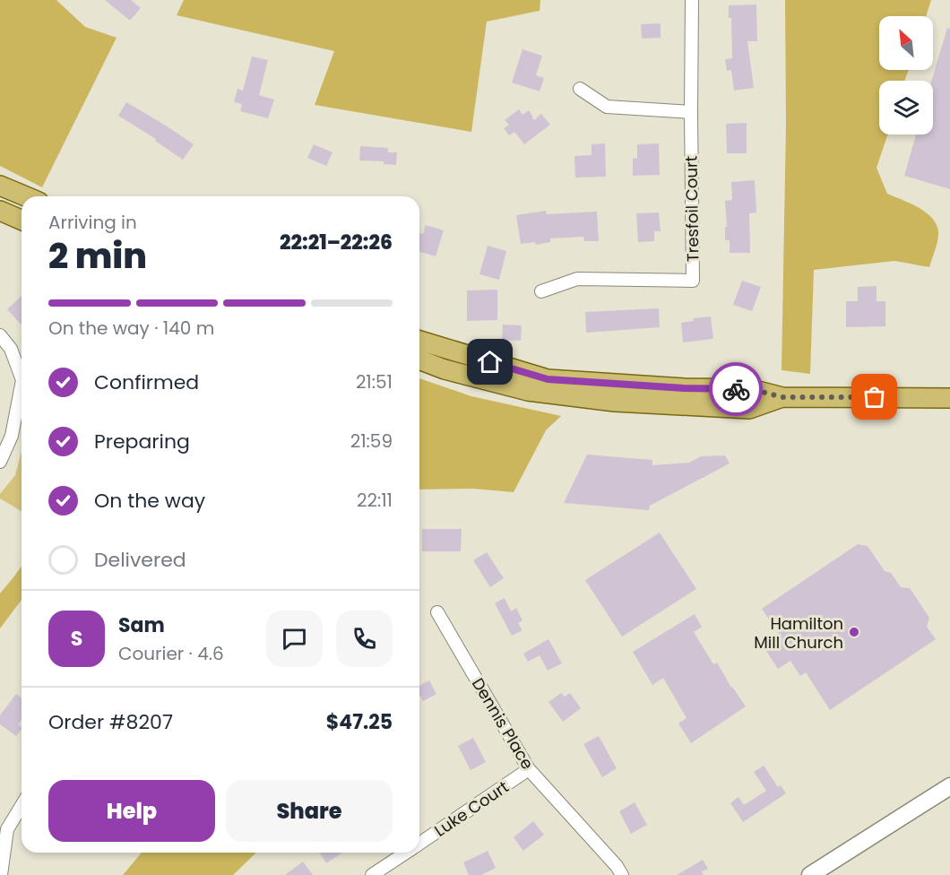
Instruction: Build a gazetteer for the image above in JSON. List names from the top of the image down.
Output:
{
  "streets": {
    "street": ["Tresfoil Court", "Dennis Place", "Luke Court"]
  },
  "crossings": [
    ["Dennis Place", "Luke Court"]
  ],
  "places": ["Hamilton Mill Church"],
  "north": "top left",
  "page": {
    "heading": ["2 min", "Arriving in", "22:21–22:26"],
    "panel": [
      "Sam",
      "Courier · 4.6",
      "Order #8207",
      "$47.25"
    ],
    "bar": "On the way · 140 m",
    "list": [
      ["Confirmed", "21:51"],
      ["Preparing", "21:59"],
      ["On the way", "22:11"],
      "Delivered"
    ],
    "round": "S",
    "buttons": ["Help", "Share"]
  }
}
